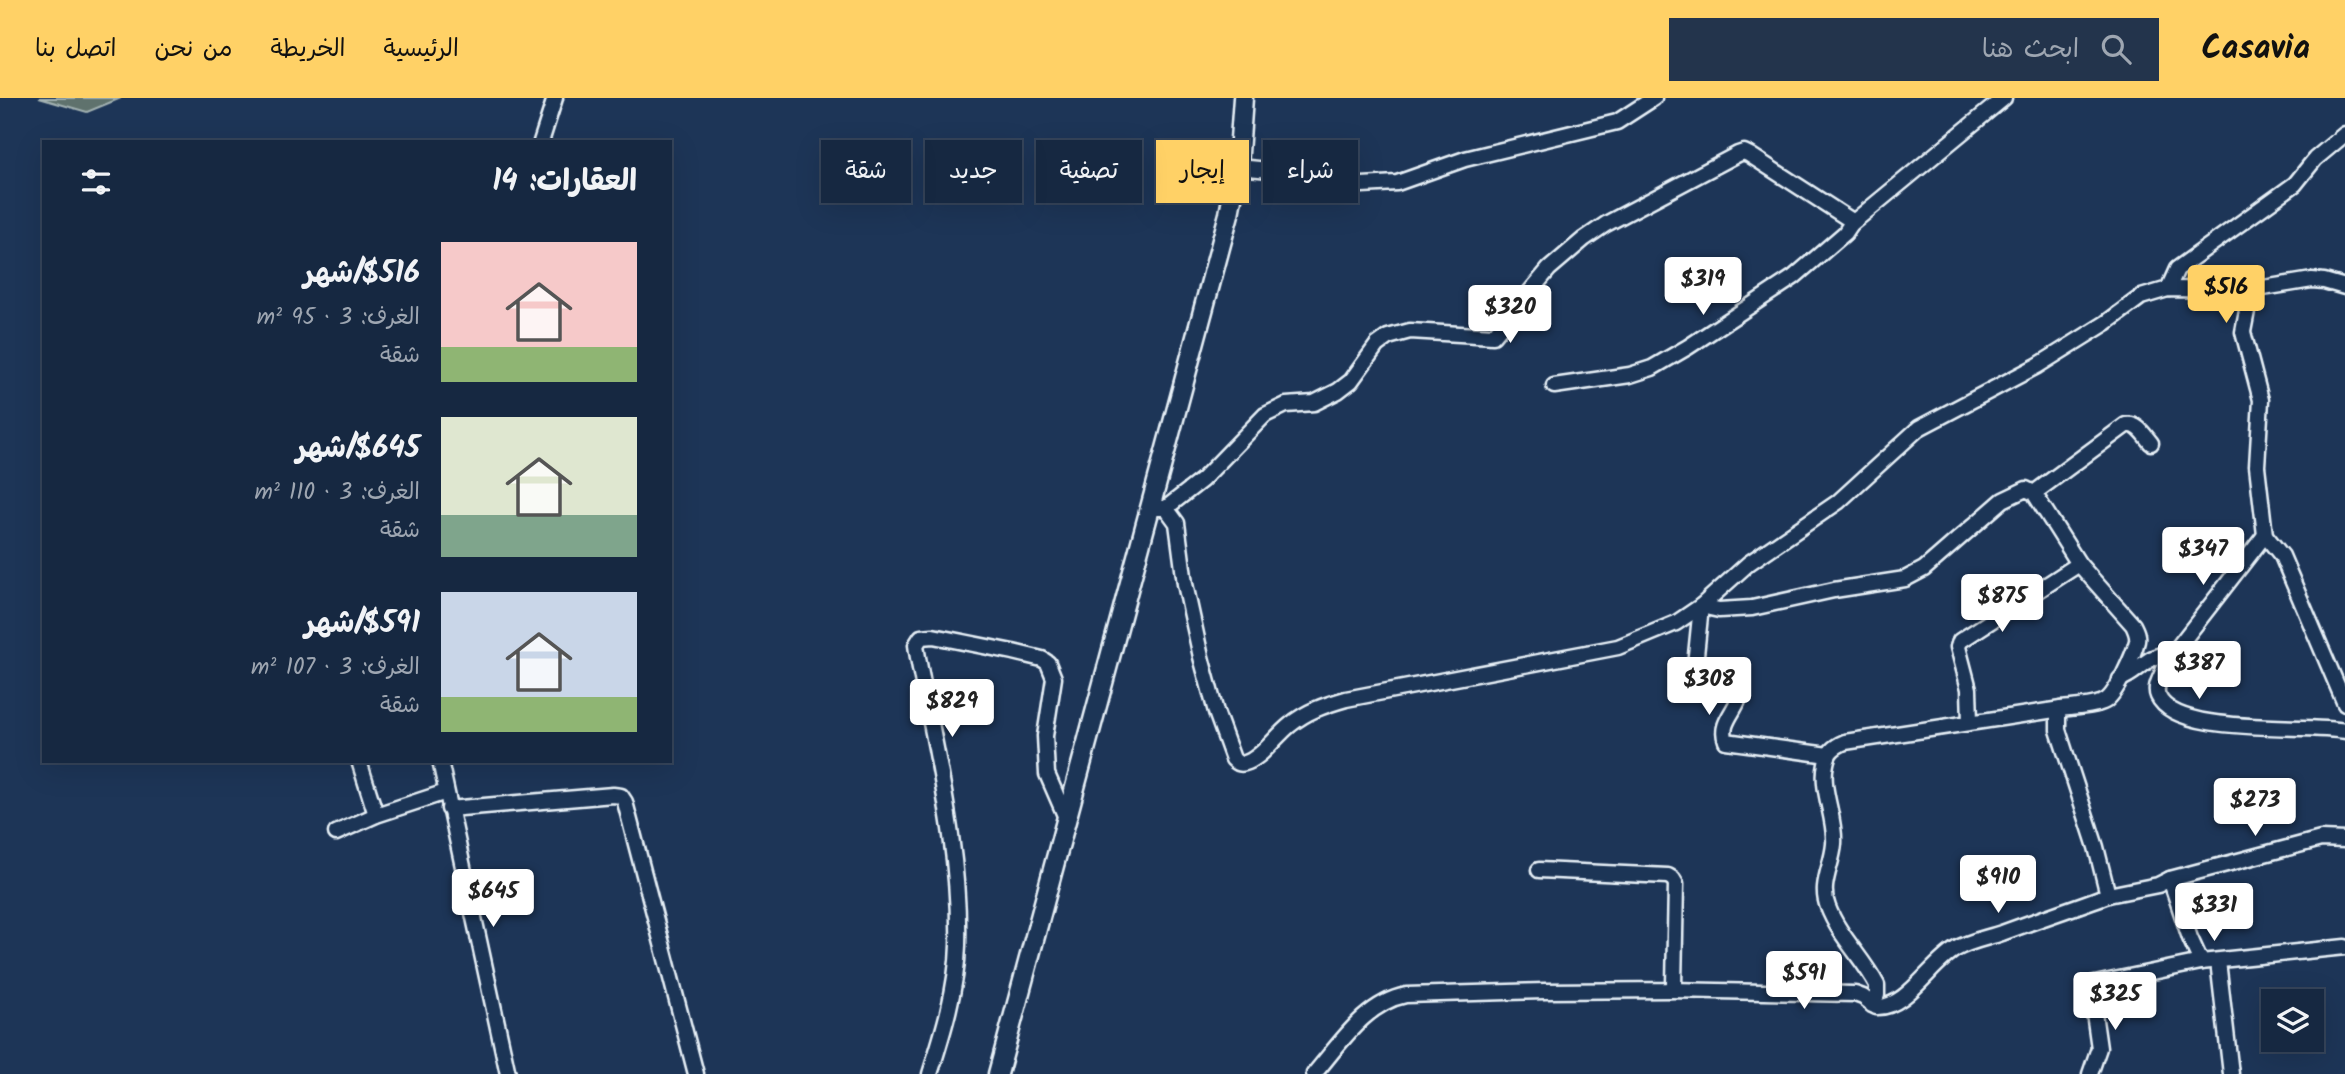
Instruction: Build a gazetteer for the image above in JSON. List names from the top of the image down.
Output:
{
  "page": {
    "header": "Casavia",
    "search": "ابحث هنا",
    "nav": [
      "الرئيسية",
      "الخريطة",
      "من نحن",
      "اتصل بنا"
    ],
    "chip": [
      "شراء",
      "إيجار",
      "تصفية",
      "جديد",
      "شقة"
    ],
    "heading": "العقارات: 14",
    "list": [
      {
        "name": "$516/شهر",
        "note": "الغرف: 3 · 95 m² · شقة"
      },
      {
        "name": "$645/شهر",
        "note": "الغرف: 3 · 110 m² · شقة"
      },
      {
        "name": "$591/شهر",
        "note": "الغرف: 3 · 107 m² · شقة"
      }
    ],
    "price": [
      "$319",
      "$516",
      "$320",
      "$347",
      "$875",
      "$387",
      "$308",
      "$829",
      "$273",
      "$910",
      "$645",
      "$331",
      "$591",
      "$325"
    ]
  }
}
